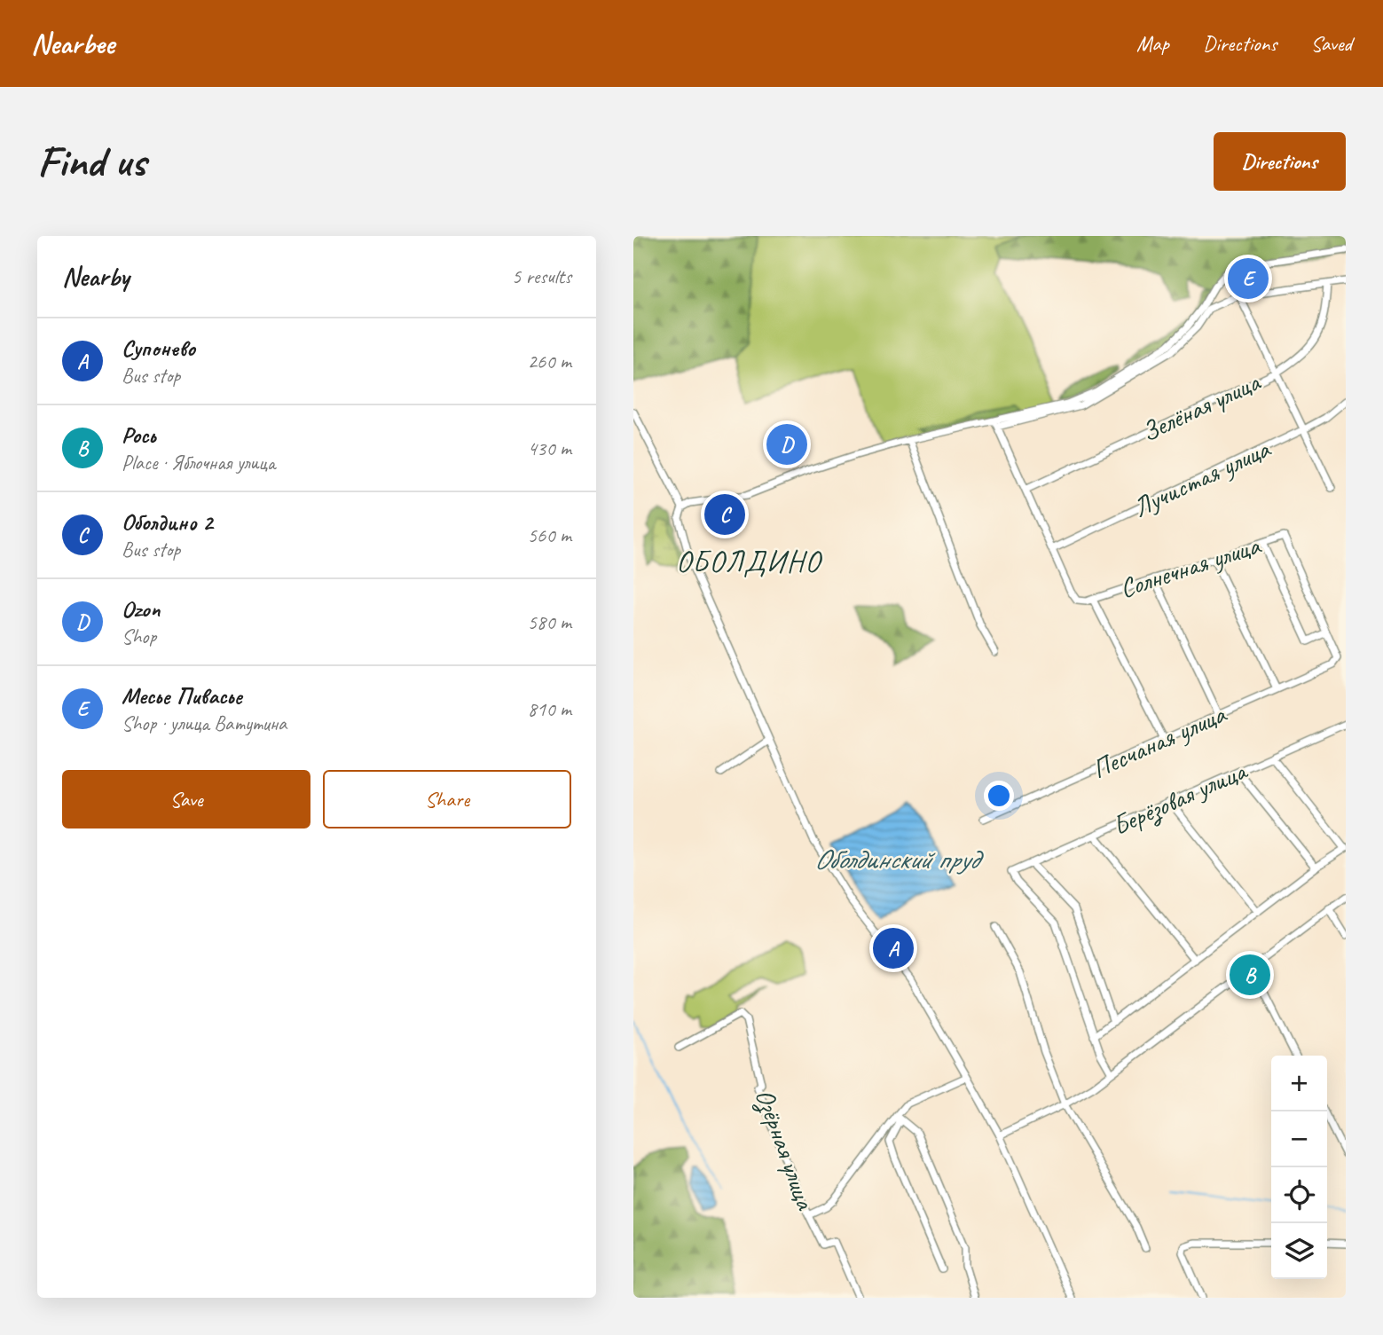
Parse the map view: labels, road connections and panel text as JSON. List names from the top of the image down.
{
  "streets": {
    "street": [
      "Зелёная улица",
      "Лучистая улица",
      "Солнечная улица",
      "Песчаная улица",
      "Берёзовая улица",
      "Озёрная улица"
    ]
  },
  "crossings": [
    ["Лучистая улица", "Солнечная улица"],
    ["Солнечная улица", "Песчаная улица"]
  ],
  "districts": ["ОБОЛДИНО"],
  "water": ["Оболдинский пруд"],
  "page": {
    "header": "Nearbee",
    "nav": ["Map", "Directions", "Saved"],
    "buttons": [
      "Directions",
      ["Save", "Share"]
    ],
    "title": "Find us",
    "heading": ["Nearby", "5 results"],
    "pins": [
      "E",
      "D",
      "C",
      "A",
      "B"
    ],
    "list": [
      {
        "mark": "A",
        "name": "Супонево",
        "note": "Bus stop",
        "value": "260 m"
      },
      {
        "mark": "B",
        "name": "Рось",
        "note": "Place · Яблочная улица",
        "value": "430 m"
      },
      {
        "mark": "C",
        "name": "Оболдино 2",
        "note": "Bus stop",
        "value": "560 m"
      },
      {
        "mark": "D",
        "name": "Ozon",
        "note": "Shop",
        "value": "580 m"
      },
      {
        "mark": "E",
        "name": "Месье Пивасье",
        "note": "Shop · улица Ватутина",
        "value": "810 m"
      }
    ],
    "map_buttons": ["+", "−"]
  }
}
